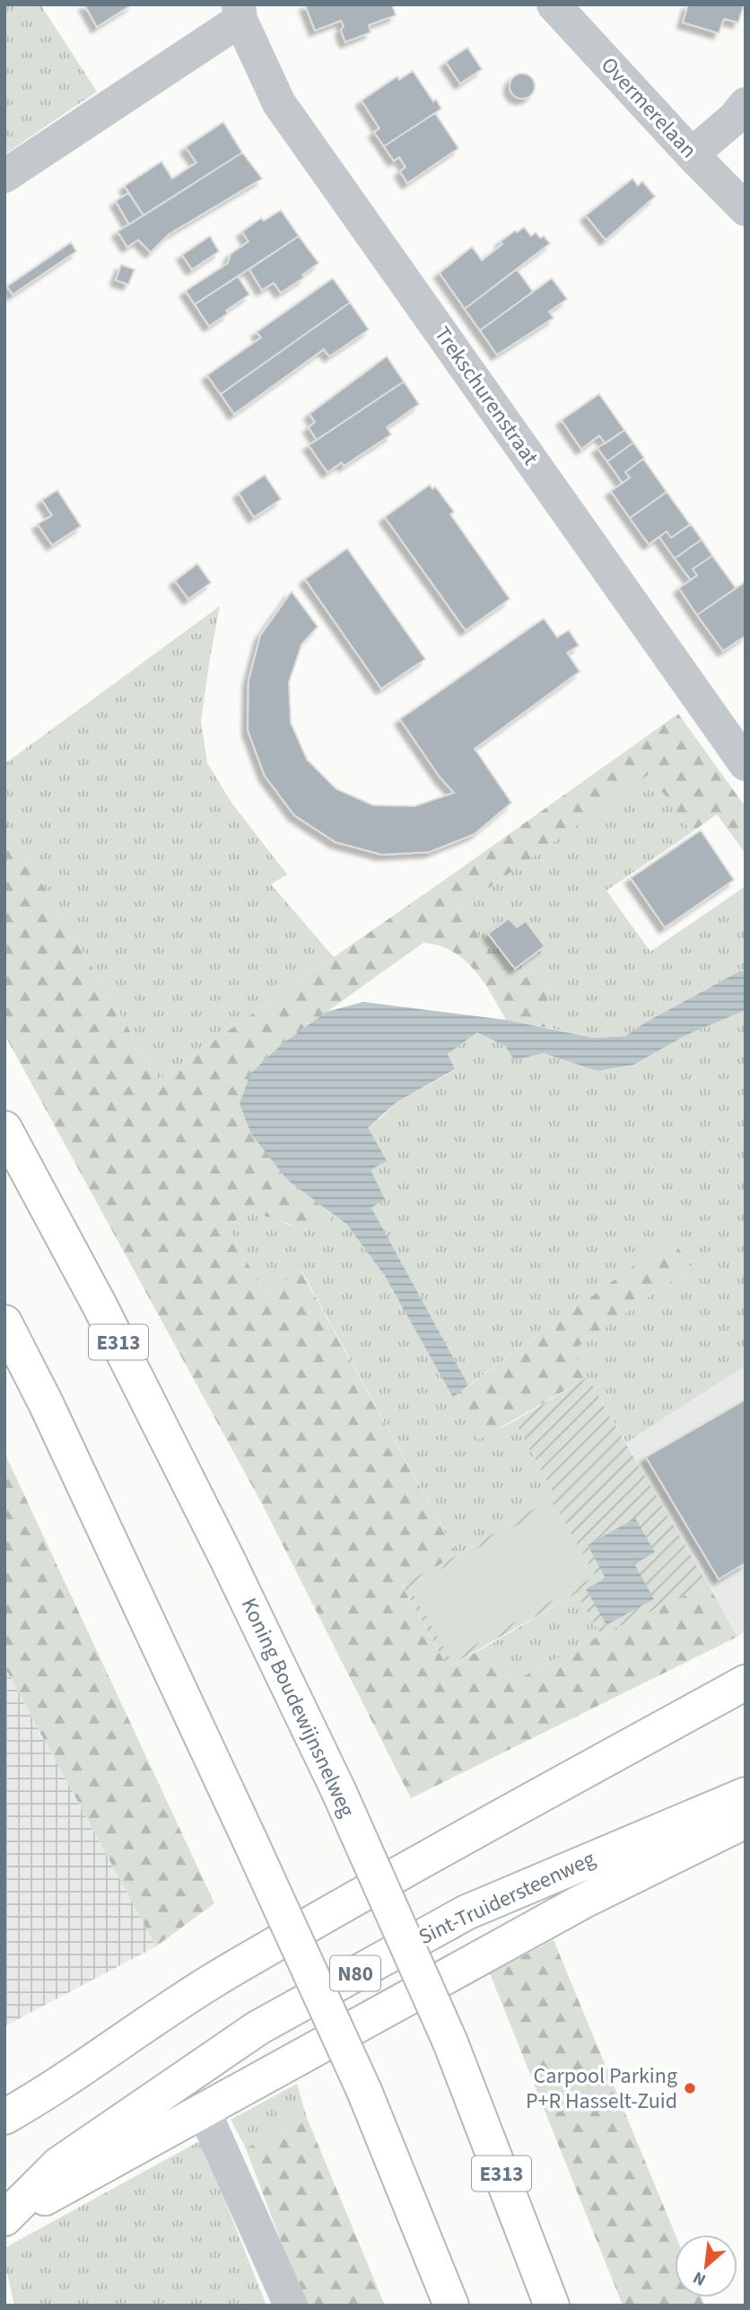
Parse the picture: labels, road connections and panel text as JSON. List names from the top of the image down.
{
  "streets": {
    "main road": [
      "E313",
      "Koning Boudewijnsnelweg",
      "Sint-Truidersteenweg",
      "N80"
    ],
    "street": ["Overmerelaan", "Trekschurenstraat"]
  },
  "places": ["Carpool Parking P+R Hasselt-Zuid"],
  "north": "bottom left"
}
